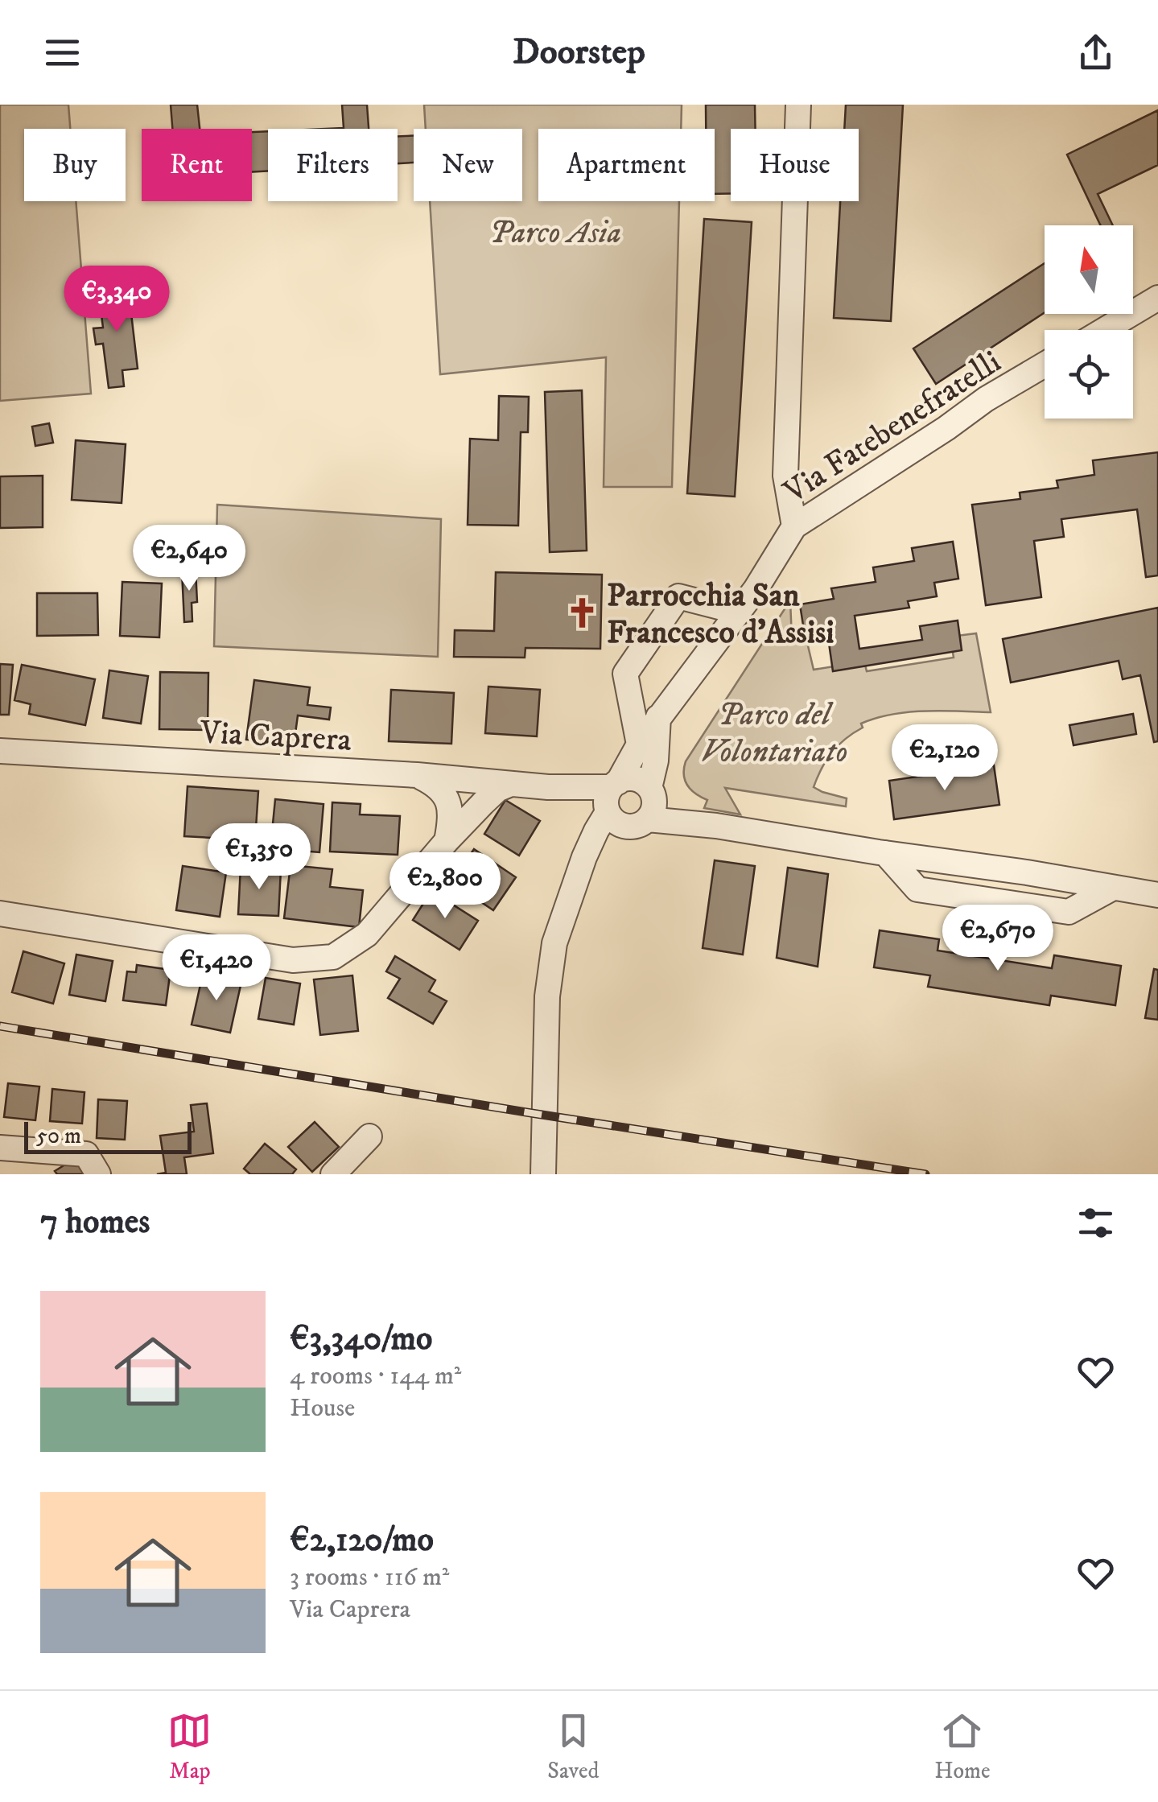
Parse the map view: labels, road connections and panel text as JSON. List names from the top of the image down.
{
  "streets": {
    "street": ["Via Fatebenefratelli", "Via Caprera"]
  },
  "crossings": [
    ["Via Fatebenefratelli", "Via Caprera"]
  ],
  "parks": ["Parco Asia", "Parco del Volontariato"],
  "places": {
    "church": ["Parrocchia San Francesco d'Assisi"]
  },
  "scale_bar": "50 m",
  "north": "top",
  "page": {
    "header": "Doorstep",
    "chip": [
      "Buy",
      "Rent",
      "Filters",
      "New",
      "Apartment",
      "House"
    ],
    "price": [
      "€3,340",
      "€2,640",
      "€2,120",
      "€1,350",
      "€2,800",
      "€2,670",
      "€1,420"
    ],
    "scale": "50 m",
    "heading": "7 homes",
    "list": [
      {
        "name": "€3,340/mo",
        "note": "4 rooms · 144 m² · House"
      },
      {
        "name": "€2,120/mo",
        "note": "3 rooms · 116 m² · Via Caprera"
      }
    ],
    "tabs": ["Map", "Saved", "Home"]
  }
}
